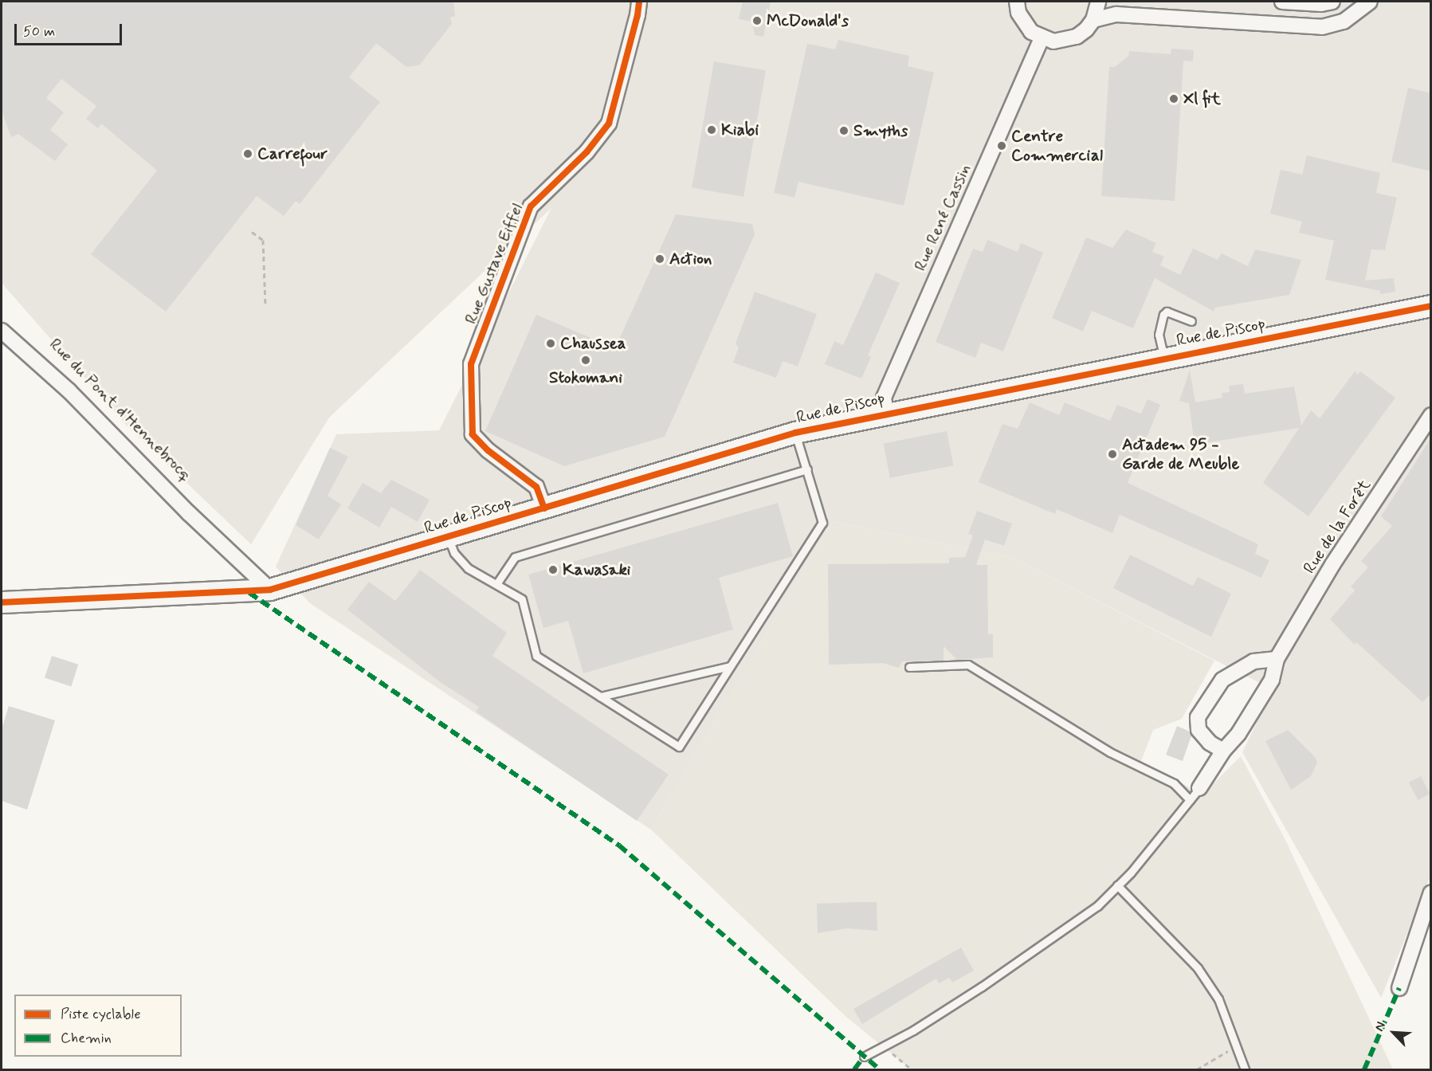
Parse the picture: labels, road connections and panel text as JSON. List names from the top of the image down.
{
  "streets": {
    "street": [
      "Rue René Cassin",
      "Rue Gustave Eiffel",
      "Rue de Piscop",
      "Rue du Pont d'Hennebrocq",
      "Rue de la Forêt"
    ]
  },
  "crossings": [
    ["Rue René Cassin", "Rue de Piscop"],
    ["Rue Gustave Eiffel", "Rue de Piscop"],
    ["Rue de Piscop", "Rue du Pont d'Hennebrocq"]
  ],
  "places": [
    "McDonald's",
    "Xl fit",
    "Kiabi",
    "Smyths",
    "Centre Commercial",
    "Carrefour",
    "Action",
    "Chaussea",
    "Stokomani",
    "Actadem 95 - Garde de Meuble",
    "Kawasaki"
  ],
  "legend": ["Piste cyclable", "Chemin"],
  "scale_bar": "50 m",
  "north": "top left"
}
